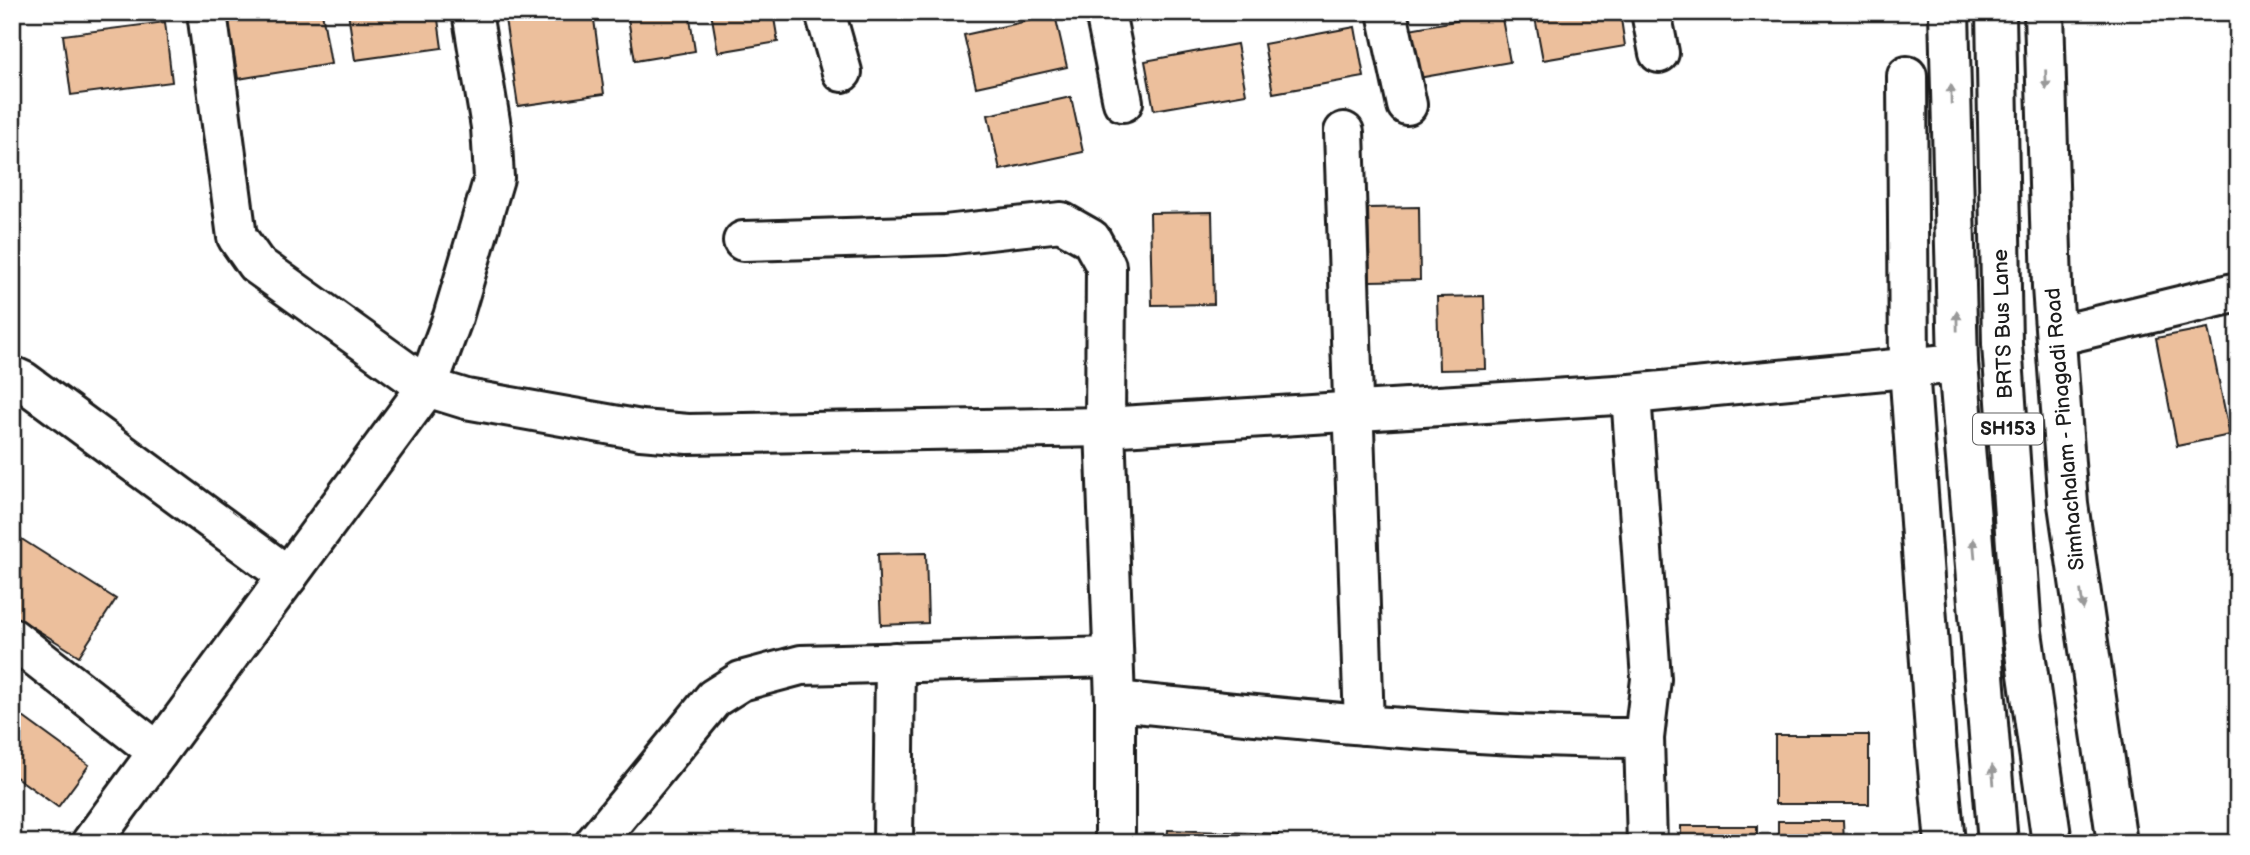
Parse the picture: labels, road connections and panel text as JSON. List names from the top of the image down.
{
  "streets": {
    "street": ["BRTS Bus Lane", "SH153", "Simhachalam - Pinagadi Road"]
  }
}
